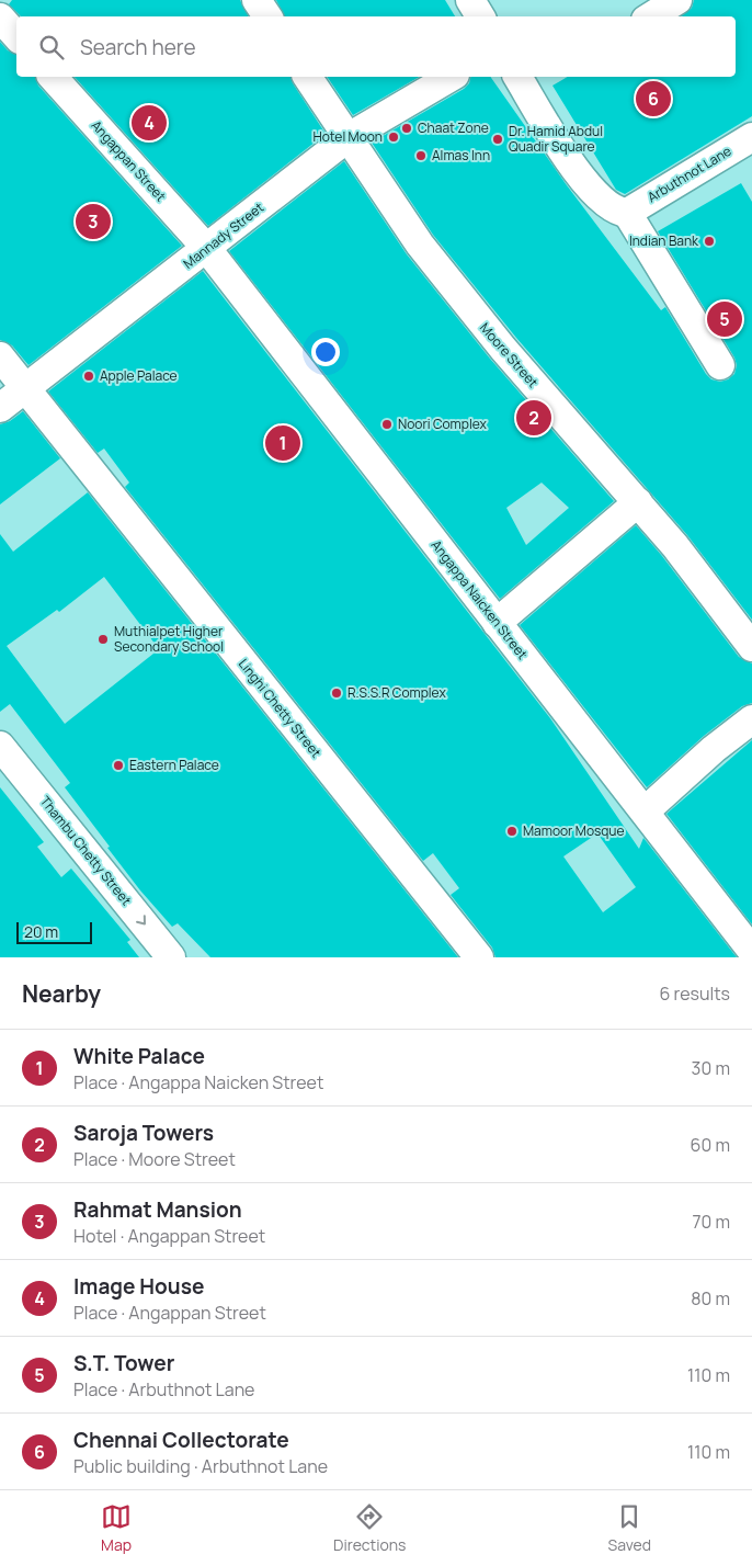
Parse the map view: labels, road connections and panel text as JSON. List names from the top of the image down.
{
  "streets": {
    "street": [
      "Angappan Street",
      "Arbuthnot Lane",
      "Mannady Street",
      "Moore Street",
      "Angappa Naicken Street",
      "Linghi Chetty Street",
      "Thambu Chetty Street"
    ]
  },
  "crossings": [
    ["Angappan Street", "Mannady Street"],
    ["Angappan Street", "Angappa Naicken Street"],
    ["Mannady Street", "Moore Street"],
    ["Mannady Street", "Angappa Naicken Street"],
    ["Mannady Street", "Linghi Chetty Street"]
  ],
  "one_way": ["Thambu Chetty Street"],
  "places": [
    "Chaat Zone",
    "Hotel Moon",
    "Dr. Hamid Abdul Quadir Square",
    "Almas Inn",
    "Indian Bank",
    "Apple Palace",
    "Noori Complex",
    "Muthialpet Higher Secondary School",
    "R.S.S.R Complex",
    "Eastern Palace",
    "Mamoor Mosque"
  ],
  "scale_bar": "20 m",
  "page": {
    "search": "Search here",
    "pins": [
      "6",
      "4",
      "3",
      "5",
      "2",
      "1"
    ],
    "scale": "20 m",
    "heading": ["Nearby", "6 results"],
    "list": [
      {
        "mark": "1",
        "name": "White Palace",
        "note": "Place · Angappa Naicken Street",
        "value": "30 m"
      },
      {
        "mark": "2",
        "name": "Saroja Towers",
        "note": "Place · Moore Street",
        "value": "60 m"
      },
      {
        "mark": "3",
        "name": "Rahmat Mansion",
        "note": "Hotel · Angappan Street",
        "value": "70 m"
      },
      {
        "mark": "4",
        "name": "Image House",
        "note": "Place · Angappan Street",
        "value": "80 m"
      },
      {
        "mark": "5",
        "name": "S.T. Tower",
        "note": "Place · Arbuthnot Lane",
        "value": "110 m"
      },
      {
        "mark": "6",
        "name": "Chennai Collectorate",
        "note": "Public building · Arbuthnot Lane",
        "value": "110 m"
      }
    ],
    "nav": ["Map", "Directions", "Saved"]
  }
}
